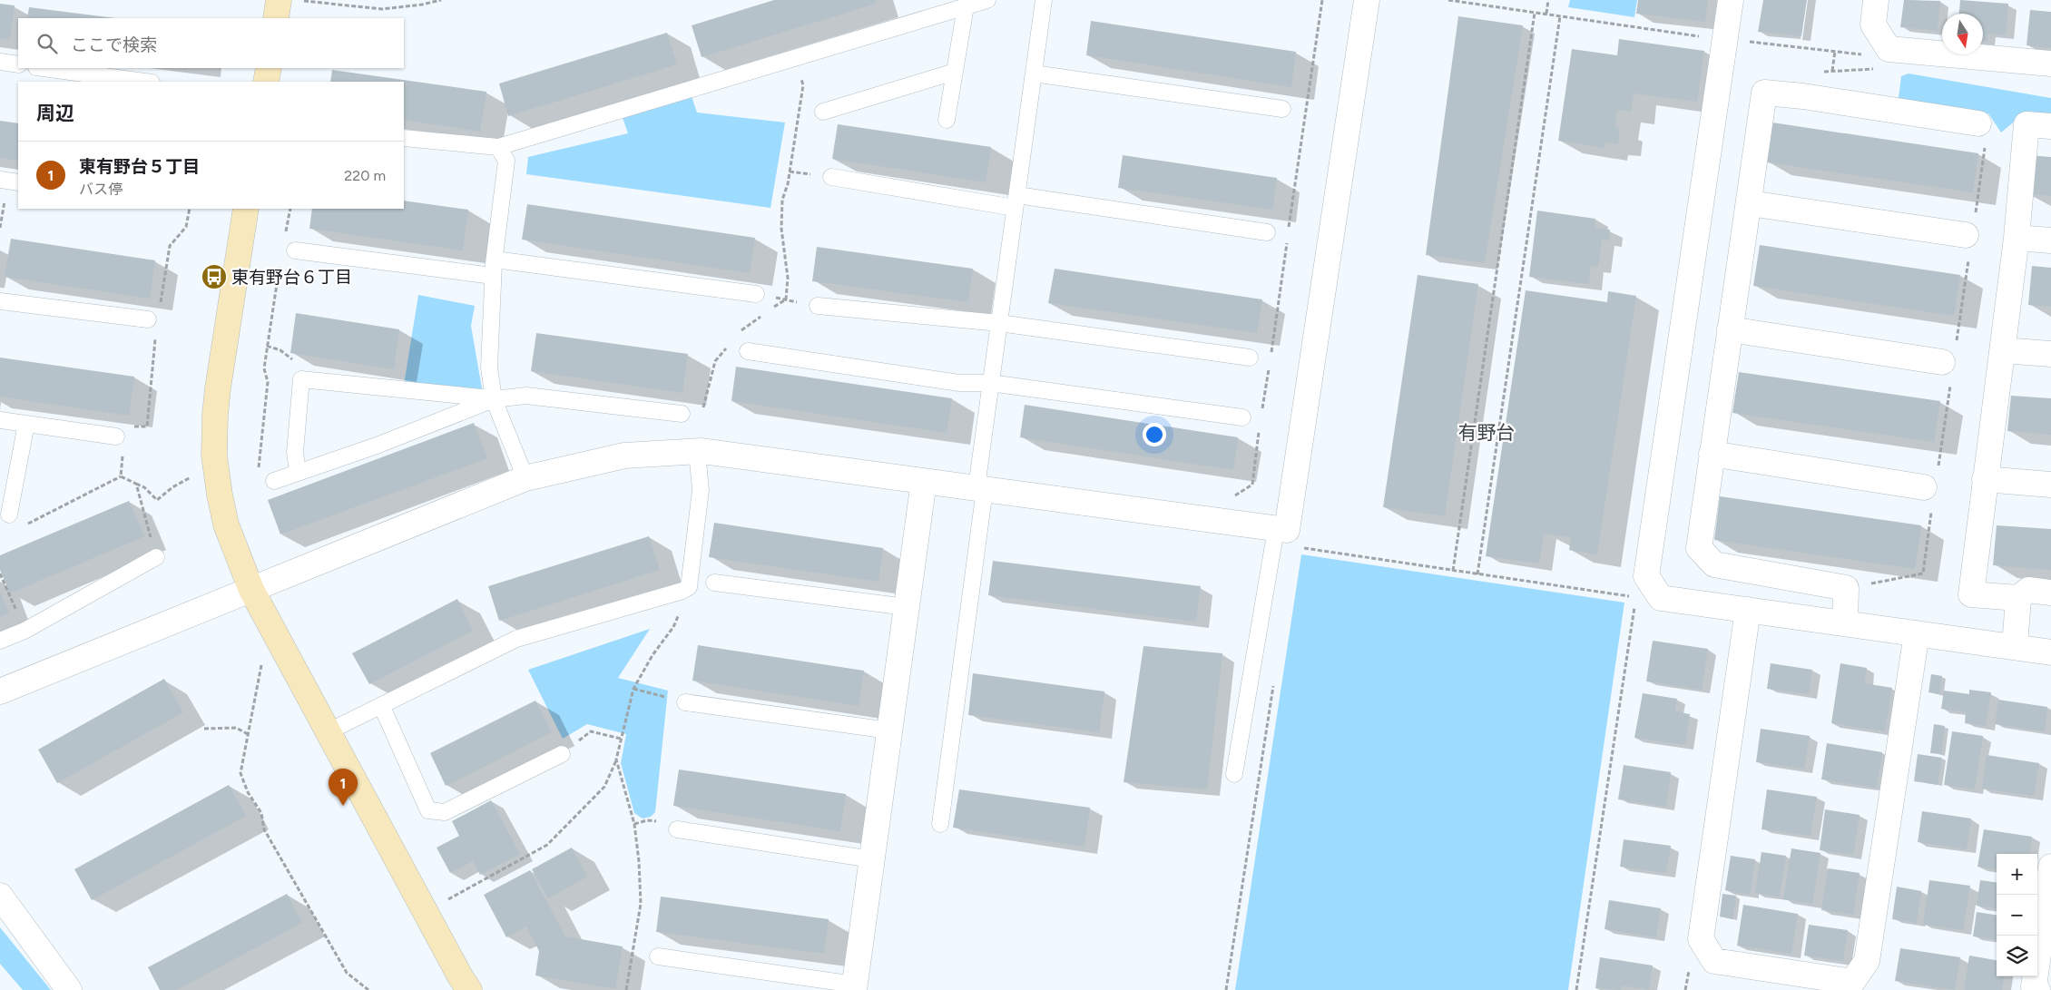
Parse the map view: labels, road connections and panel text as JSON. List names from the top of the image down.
{
  "districts": ["有野台"],
  "places": {
    "bus stop": ["東有野台６丁目"]
  },
  "north": "bottom",
  "page": {
    "search": "ここで検索",
    "heading": "周辺",
    "list": [
      {
        "mark": "1",
        "name": "東有野台５丁目",
        "note": "バス停",
        "value": "220 m"
      }
    ],
    "pins": "1",
    "map_buttons": ["+", "−"]
  }
}
